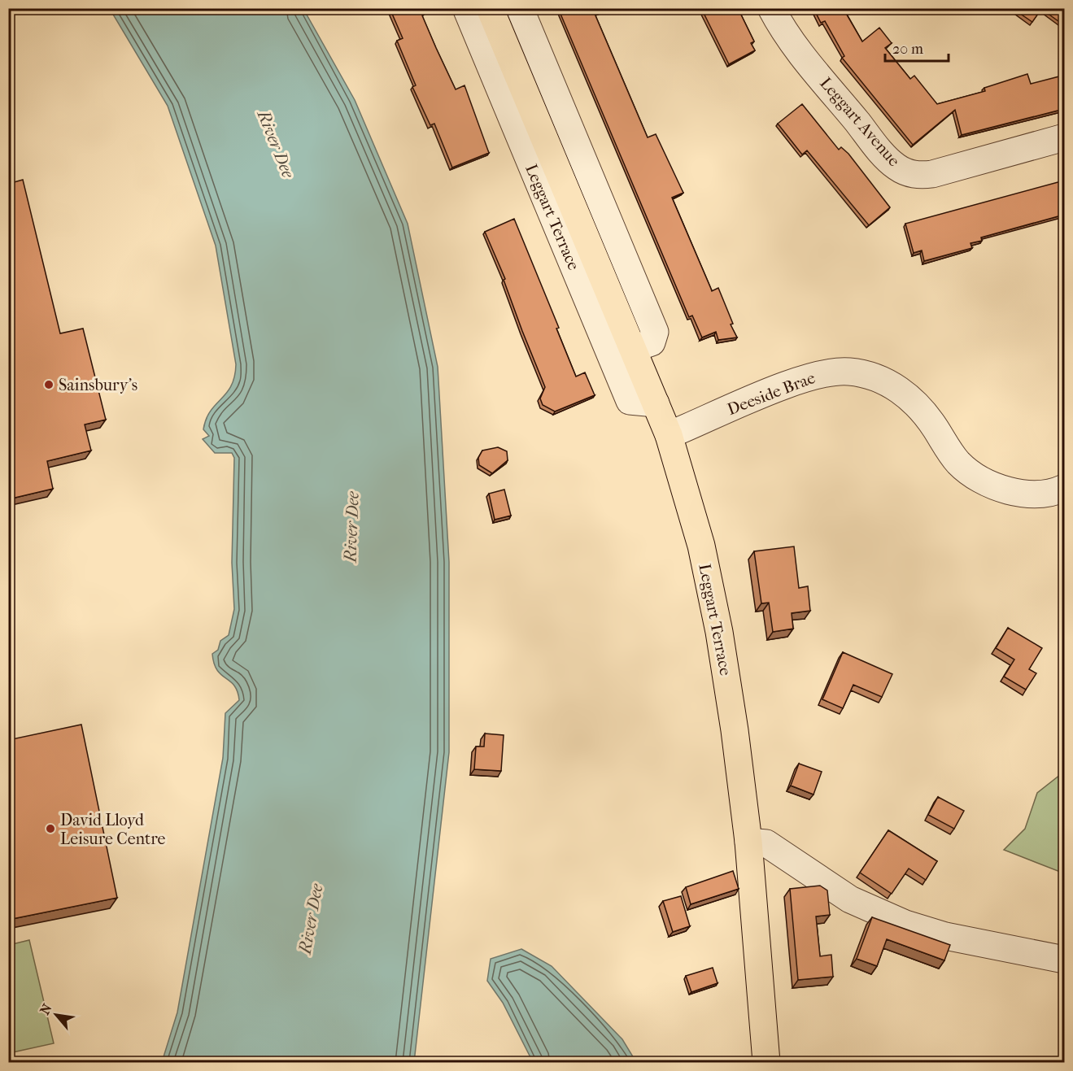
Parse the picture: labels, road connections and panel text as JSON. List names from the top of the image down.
{
  "streets": {
    "main road": ["Leggart Terrace"],
    "street": ["Leggart Avenue", "Deeside Brae"]
  },
  "crossings": [
    ["Leggart Terrace", "Deeside Brae"]
  ],
  "water": ["River Dee"],
  "places": ["Sainsbury's", "David Lloyd Leisure Centre"],
  "scale_bar": "20 m",
  "north": "top left"
}
